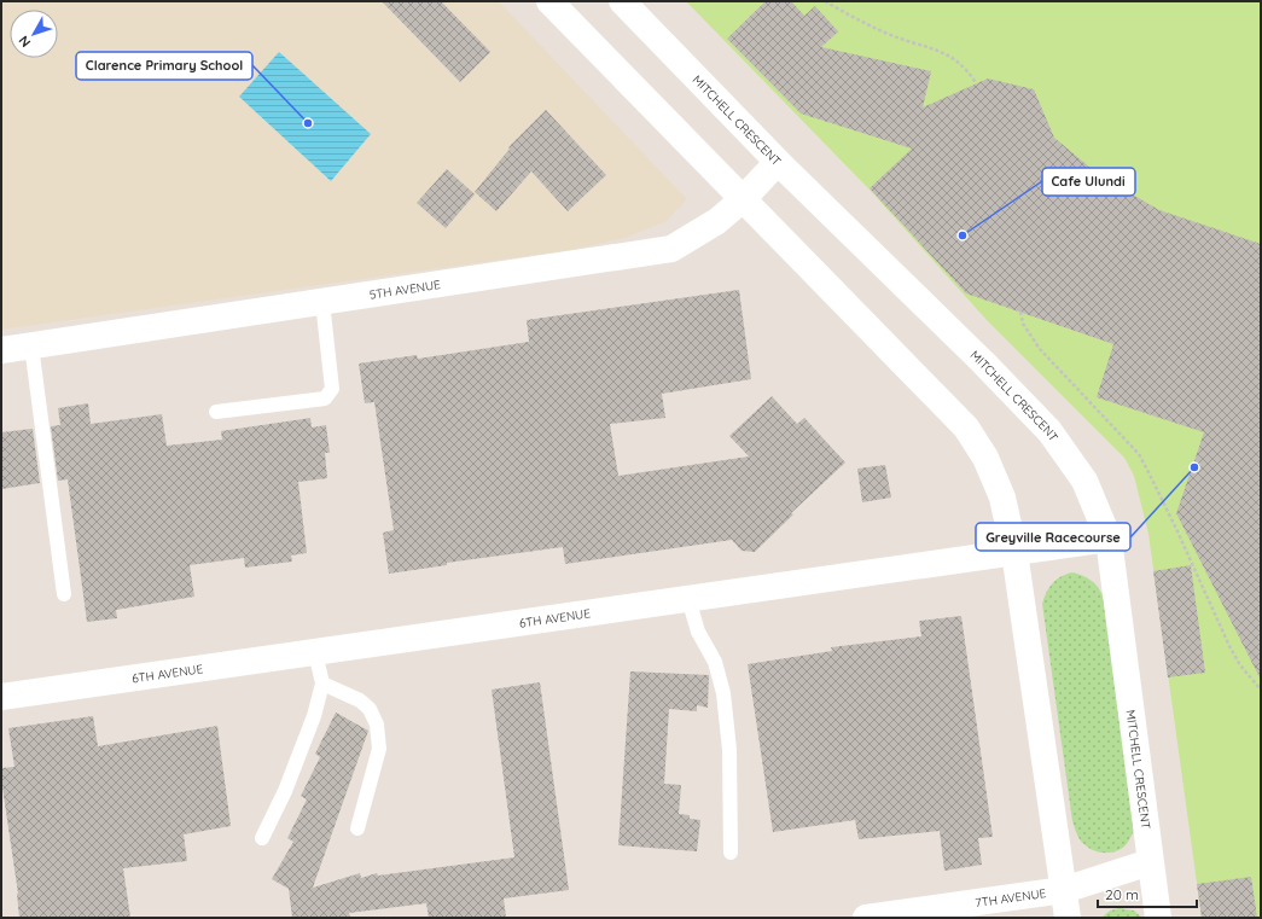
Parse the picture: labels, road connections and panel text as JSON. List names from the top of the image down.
{
  "streets": {
    "street": [
      "MITCHELL CRESCENT",
      "5TH AVENUE",
      "6TH AVENUE",
      "7TH AVENUE"
    ]
  },
  "crossings": [
    ["MITCHELL CRESCENT", "5TH AVENUE"],
    ["MITCHELL CRESCENT", "6TH AVENUE"],
    ["MITCHELL CRESCENT", "7TH AVENUE"]
  ],
  "places": ["Clarence Primary School", "Cafe Ulundi", "Greyville Racecourse"],
  "scale_bar": "20 m",
  "north": "bottom left"
}
